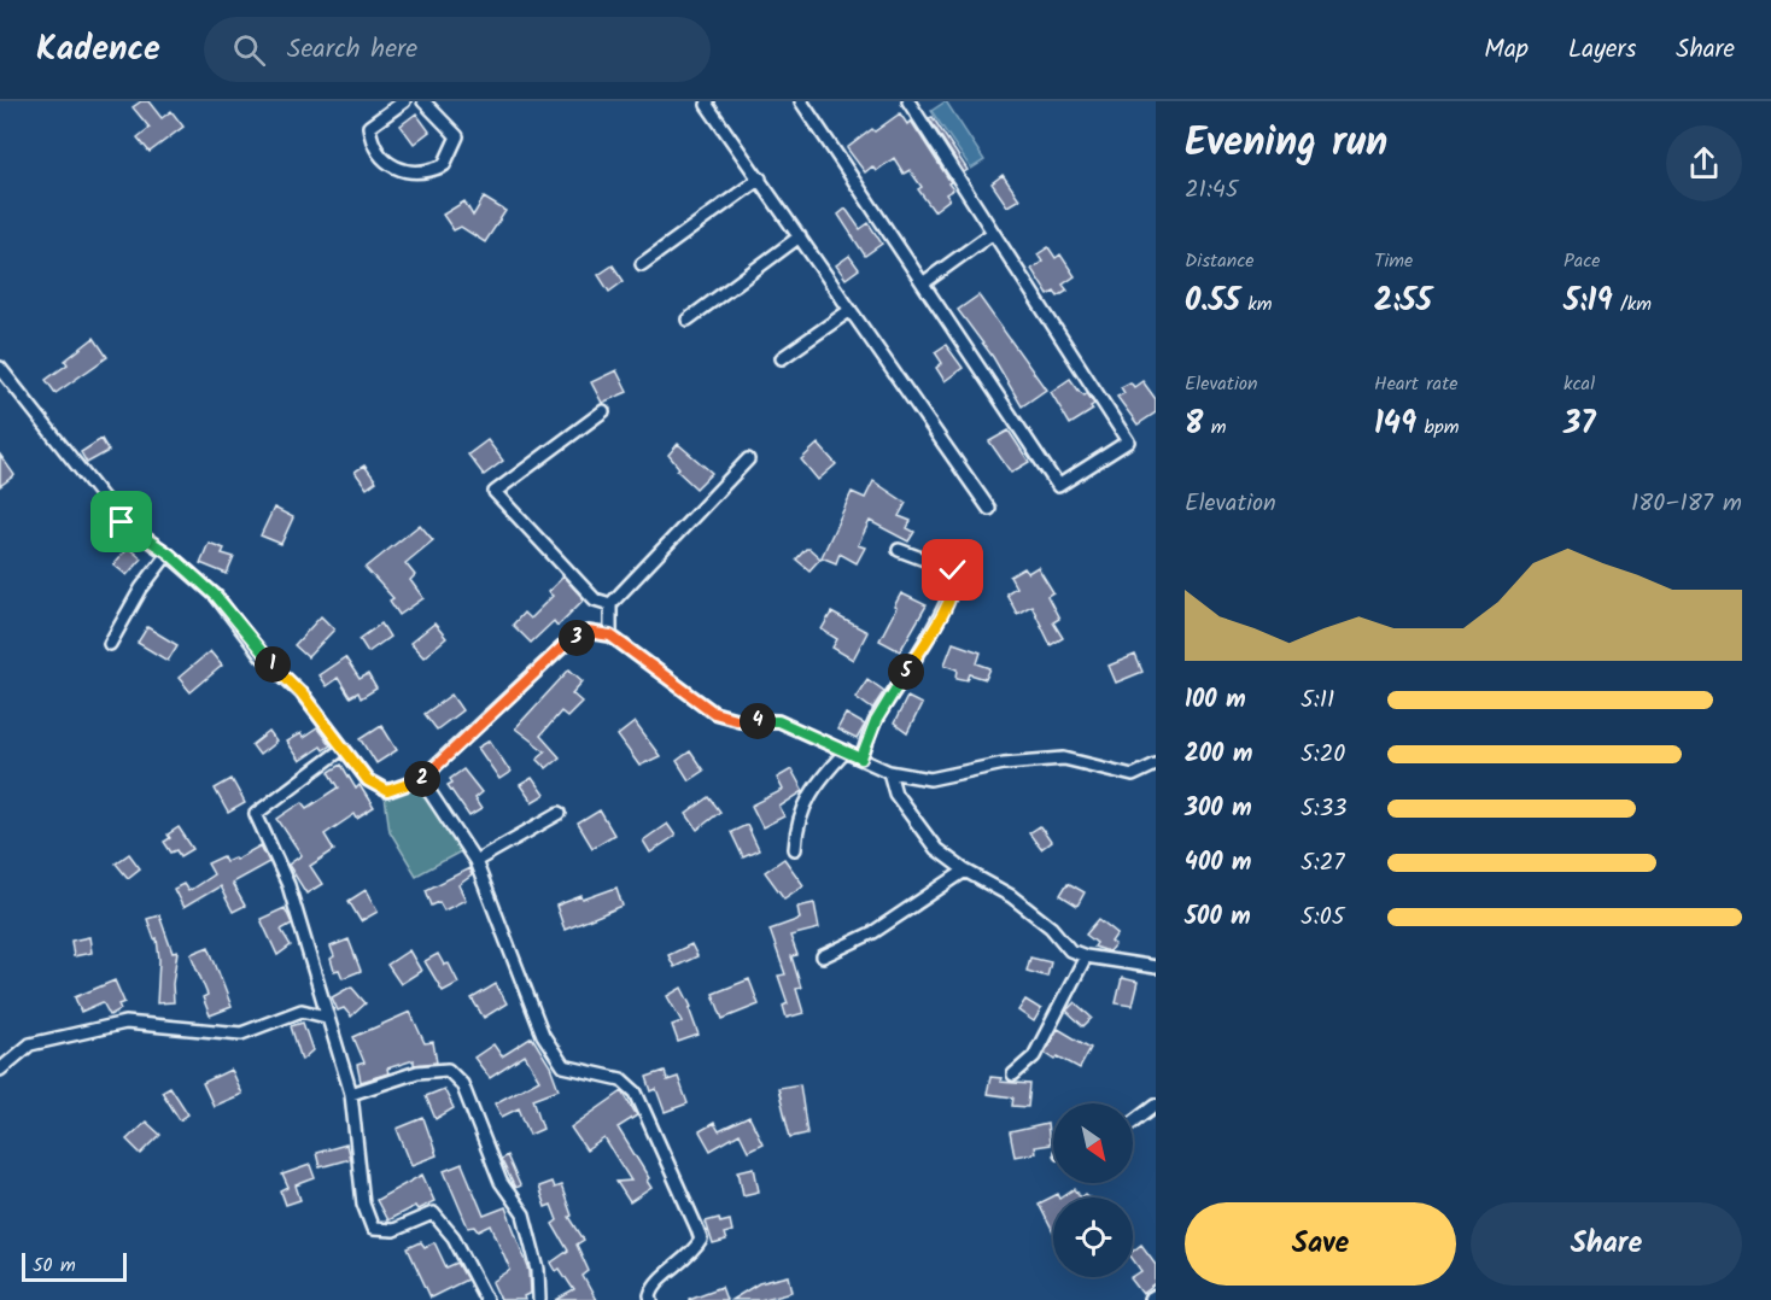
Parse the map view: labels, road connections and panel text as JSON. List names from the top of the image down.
{
  "scale_bar": "50 m",
  "north": "bottom right",
  "page": {
    "header": "Kadence",
    "search": "Search here",
    "nav": ["Map", "Layers", "Share"],
    "heading": ["Evening run", "21:45"],
    "stats": [
      ["Distance", "0.55 km"],
      ["Time", "2:55"],
      ["Pace", "5:19 /km"],
      ["Elevation", "8 m"],
      ["Heart rate", "149 bpm"],
      ["kcal", "37"]
    ],
    "chart": ["Elevation", "180–187 m"],
    "pins": [
      "3",
      "1",
      "5",
      "4",
      "2"
    ],
    "list": [
      {
        "name": "100 m",
        "note": "5:11"
      },
      {
        "name": "200 m",
        "note": "5:20"
      },
      {
        "name": "300 m",
        "note": "5:33"
      },
      {
        "name": "400 m",
        "note": "5:27"
      },
      {
        "name": "500 m",
        "note": "5:05"
      }
    ],
    "buttons": ["Save", "Share"],
    "scale": "50 m"
  }
}
